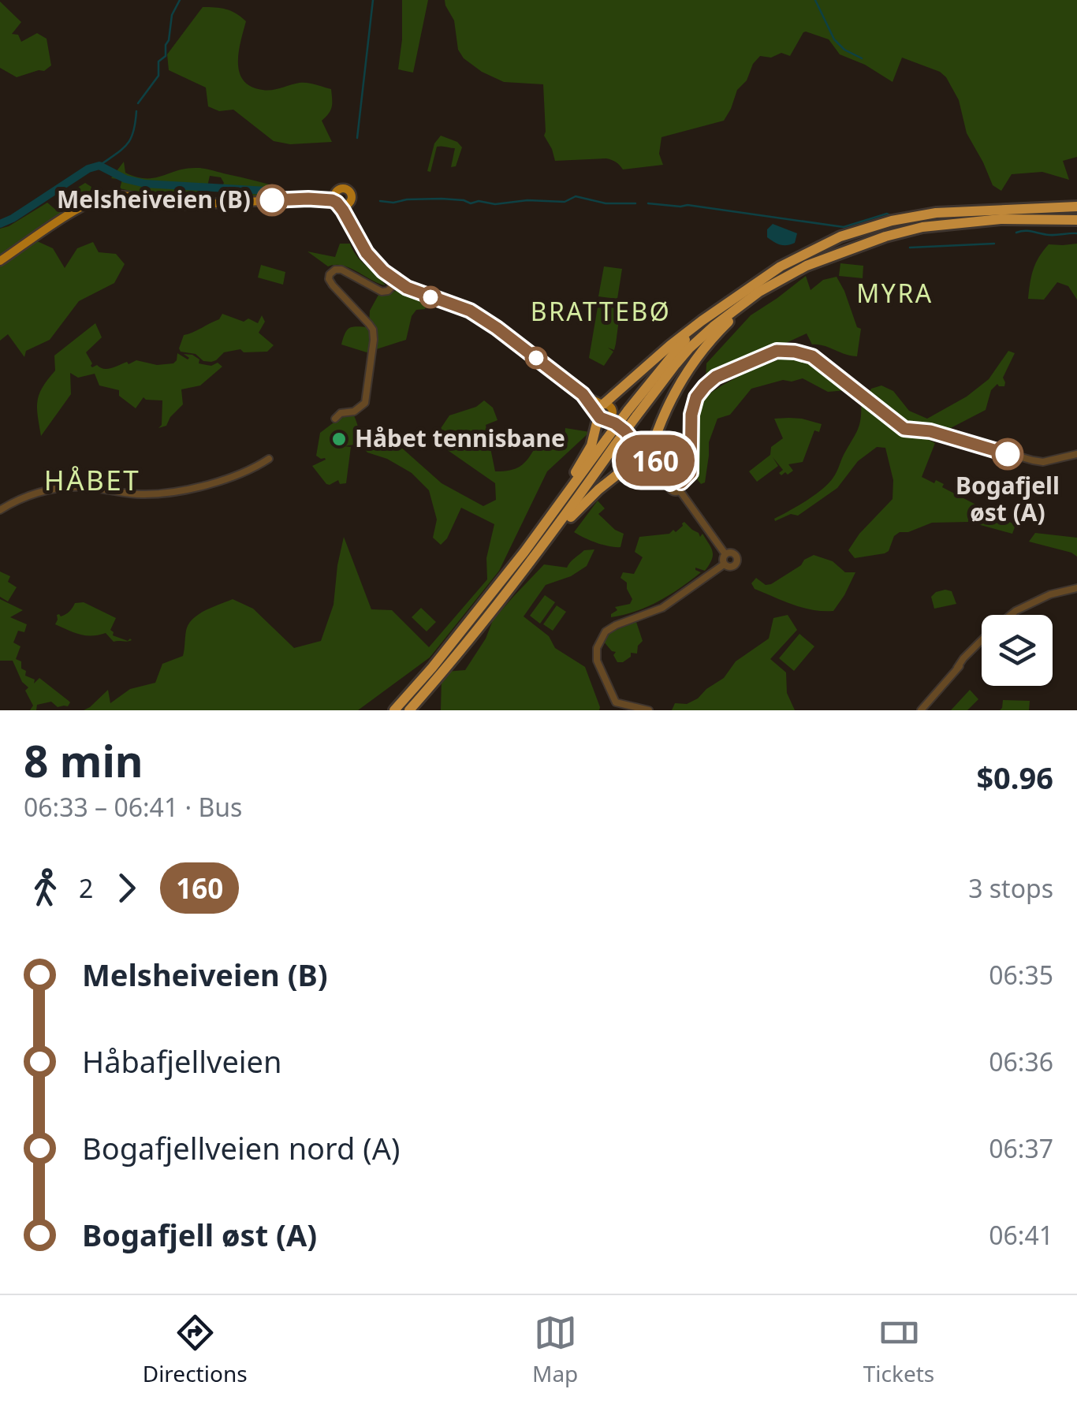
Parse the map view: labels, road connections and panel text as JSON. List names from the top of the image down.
{
  "districts": ["MYRA", "BRATTEBØ", "HÅBET"],
  "places": ["Melsheiveien (B)", "Håbet tennisbane", "Bogafjell øst (A)"],
  "lines": ["bus line 160"],
  "page": {
    "on_map": "160",
    "heading": ["8 min", "06:33 – 06:41 · Bus", "$0.96"],
    "legs": ["2", "160", "3 stops"],
    "list": [
      {
        "name": "Melsheiveien (B)",
        "value": "06:35"
      },
      {
        "name": "Håbafjellveien",
        "value": "06:36"
      },
      {
        "name": "Bogafjellveien nord (A)",
        "value": "06:37"
      },
      {
        "name": "Bogafjell øst (A)",
        "value": "06:41"
      }
    ],
    "tabs": ["Directions", "Map", "Tickets"]
  }
}
